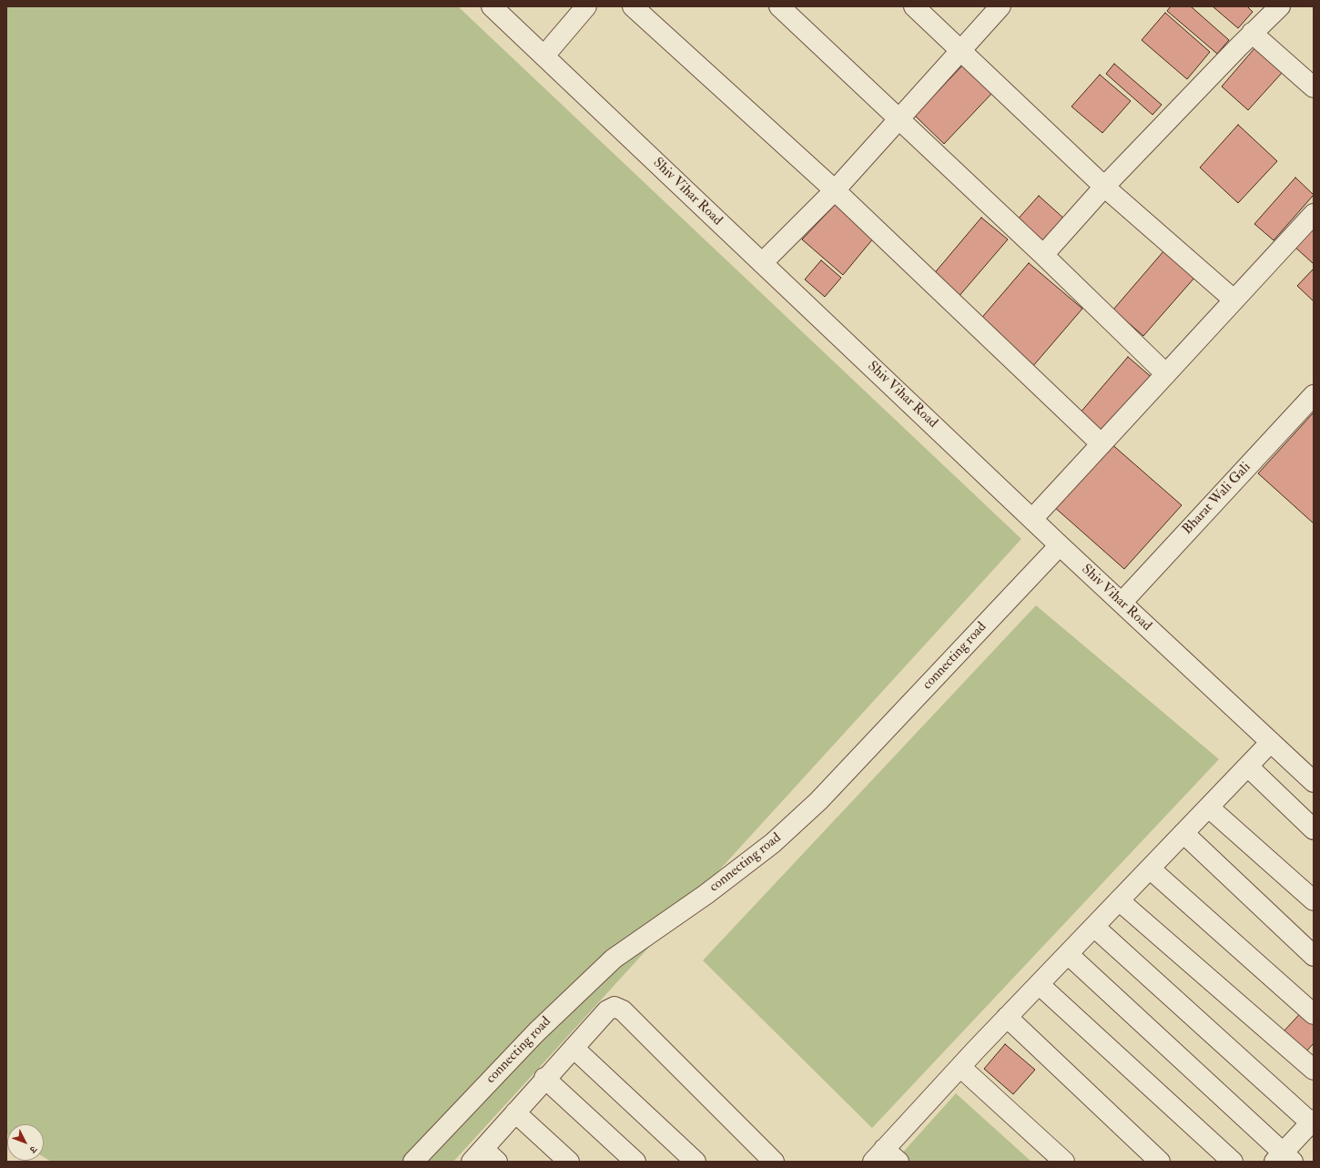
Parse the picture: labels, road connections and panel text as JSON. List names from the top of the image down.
{
  "streets": {
    "street": ["Shiv Vihar Road", "Bharat Wali Gali", "connecting road"]
  },
  "crossings": [
    ["Shiv Vihar Road", "Bharat Wali Gali"],
    ["Shiv Vihar Road", "connecting road"]
  ],
  "north": "bottom right"
}
